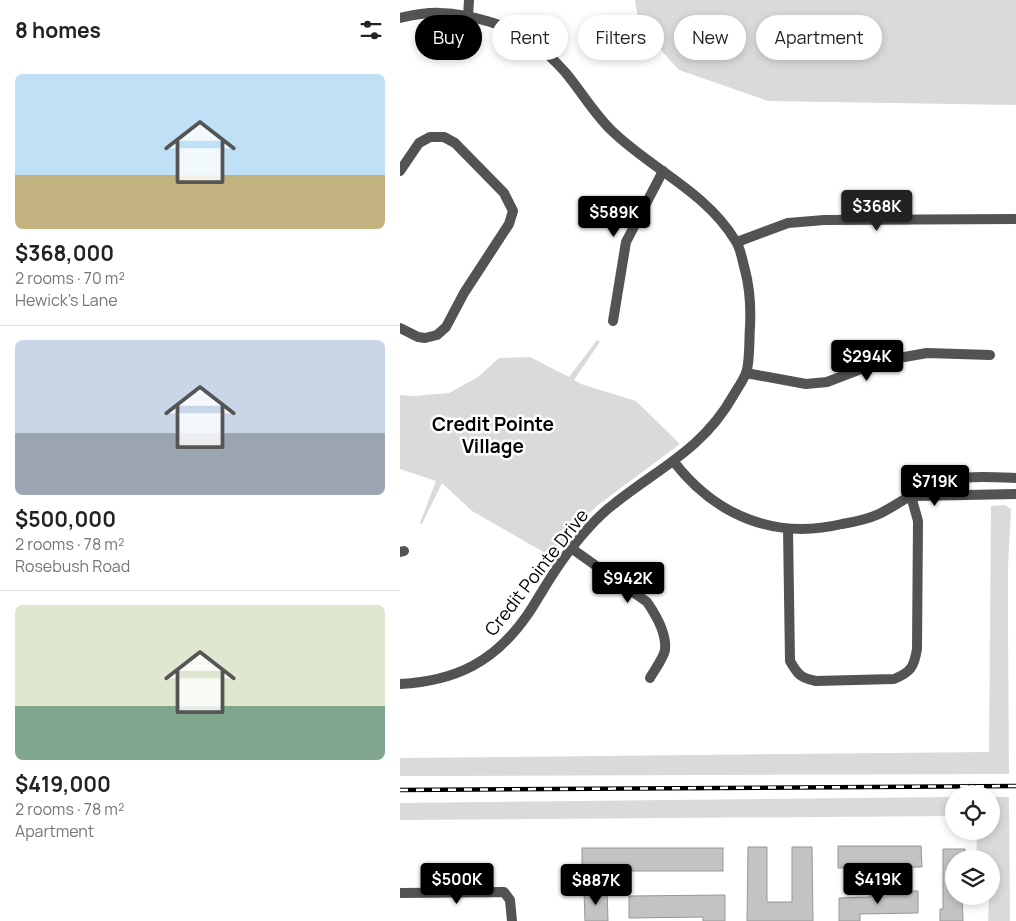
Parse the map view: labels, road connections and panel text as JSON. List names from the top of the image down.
{
  "streets": {
    "street": ["Credit Pointe Drive"]
  },
  "districts": ["Credit Pointe Village"],
  "page": {
    "heading": "8 homes",
    "chip": [
      "Buy",
      "Rent",
      "Filters",
      "New",
      "Apartment"
    ],
    "list": [
      {
        "name": "$368,000",
        "note": "2 rooms · 70 m² · Hewick's Lane"
      },
      {
        "name": "$500,000",
        "note": "2 rooms · 78 m² · Rosebush Road"
      },
      {
        "name": "$419,000",
        "note": "2 rooms · 78 m² · Apartment"
      }
    ],
    "price": [
      "$368K",
      "$589K",
      "$294K",
      "$719K",
      "$942K",
      "$500K",
      "$419K",
      "$887K"
    ]
  }
}
